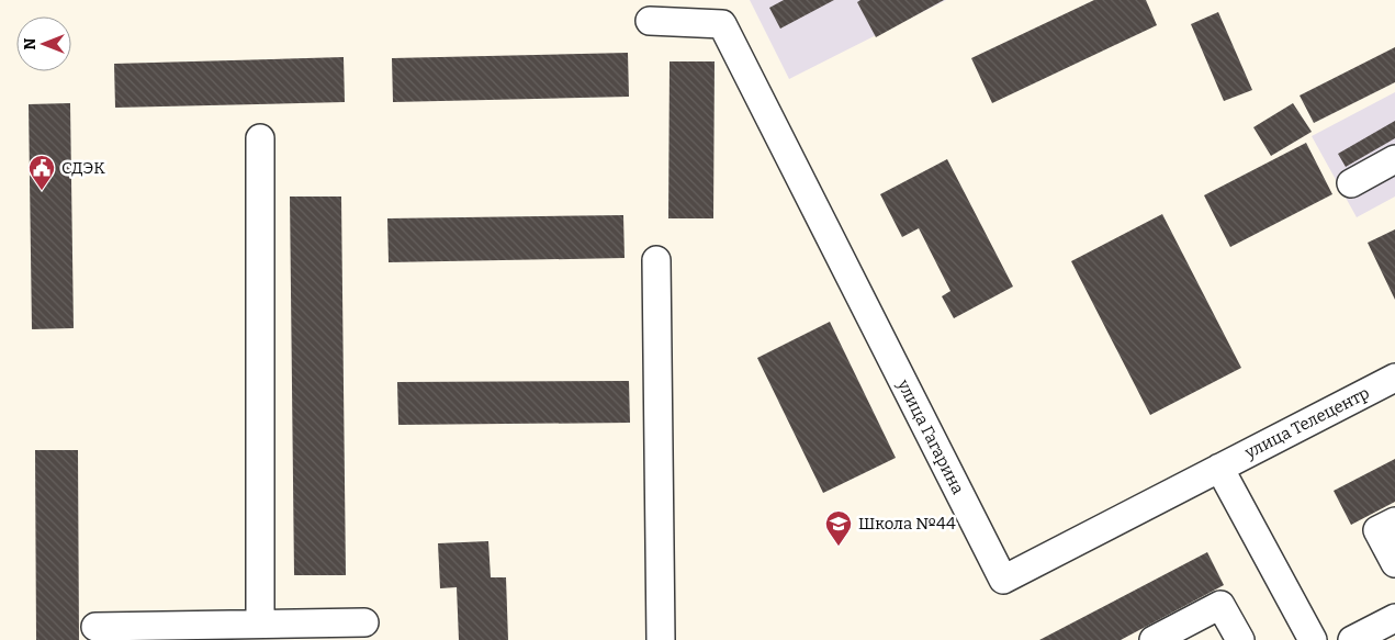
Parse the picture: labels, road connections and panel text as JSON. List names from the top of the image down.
{
  "streets": {
    "street": ["улица Телецентр", "улица Гагарина"]
  },
  "crossings": [
    ["улица Телецентр", "улица Гагарина"]
  ],
  "places": {
    "public building": ["СДЭК"],
    "school or university": ["Школа №44"]
  },
  "north": "left"
}
